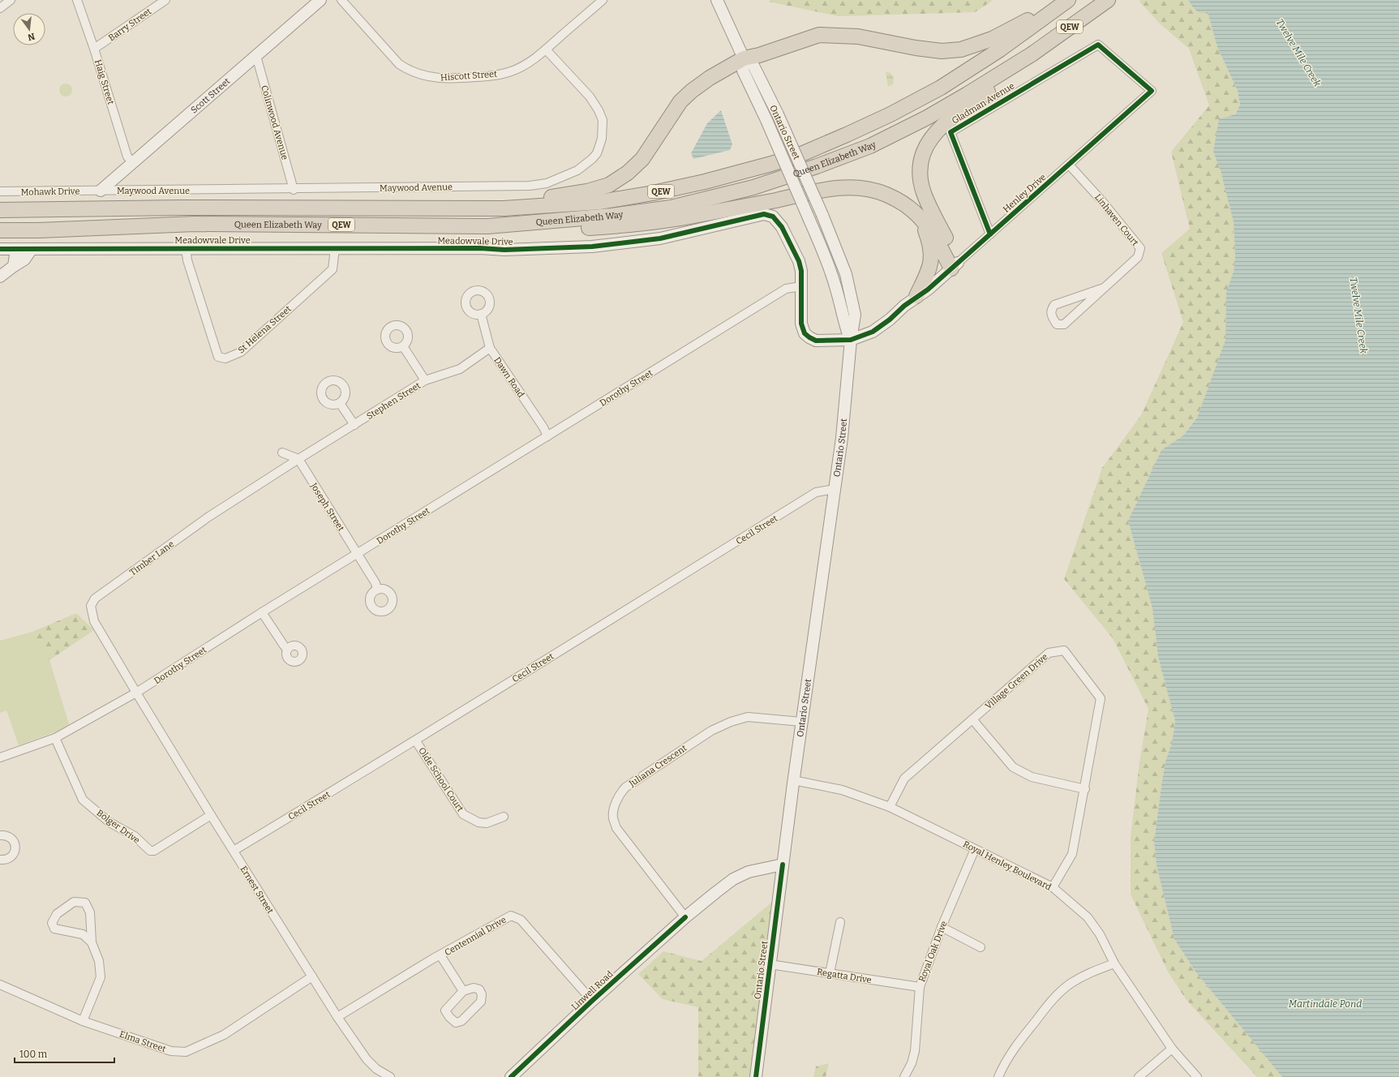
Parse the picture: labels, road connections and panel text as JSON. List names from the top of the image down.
{
  "streets": {
    "highway": ["QEW", "Queen Elizabeth Way"],
    "main road": [
      "Scott Street",
      "Ontario Street",
      "Henley Drive",
      "Meadowvale Drive",
      "Linwell Road"
    ],
    "street": [
      "Barry Street",
      "Hiscott Street",
      "Haig Street",
      "Gladman Avenue",
      "Colinwood Avenue",
      "Maywood Avenue",
      "Mohawk Drive",
      "Linhaven Court",
      "St Helena Street",
      "Dawn Road",
      "Dorothy Street",
      "Stephen Street",
      "Joseph Street",
      "Cecil Street",
      "Timber Lane",
      "Village Green Drive",
      "Juliana Crescent",
      "Olde School Court",
      "Bolger Drive",
      "Royal Henley Boulevard",
      "Ernest Street",
      "Centennial Drive",
      "Royal Oak Drive",
      "Regatta Drive",
      "Elma Street"
    ]
  },
  "crossings": [
    ["Barry Street", "Haig Street"],
    ["Hiscott Street", "Maywood Avenue"],
    ["Haig Street", "Scott Street"],
    ["Scott Street", "Colinwood Avenue"],
    ["Scott Street", "Maywood Avenue"],
    ["Scott Street", "Mohawk Drive"],
    ["Gladman Avenue", "Henley Drive"],
    ["Colinwood Avenue", "Maywood Avenue"],
    ["Ontario Street", "Henley Drive"],
    ["Ontario Street", "Meadowvale Drive"],
    ["Ontario Street", "Cecil Street"],
    ["Ontario Street", "Juliana Crescent"],
    ["Ontario Street", "Royal Henley Boulevard"],
    ["Ontario Street", "Regatta Drive"],
    ["Ontario Street", "Linwell Road"],
    ["Maywood Avenue", "Mohawk Drive"],
    ["Henley Drive", "Linhaven Court"],
    ["Henley Drive", "Meadowvale Drive"],
    ["Meadowvale Drive", "St Helena Street"],
    ["Meadowvale Drive", "Dorothy Street"],
    ["Dawn Road", "Dorothy Street"],
    ["Dawn Road", "Stephen Street"],
    ["Dorothy Street", "Joseph Street"],
    ["Dorothy Street", "Timber Lane"],
    ["Dorothy Street", "Bolger Drive"],
    ["Dorothy Street", "Ernest Street"],
    ["Stephen Street", "Joseph Street"],
    ["Stephen Street", "Timber Lane"],
    ["Joseph Street", "Timber Lane"],
    ["Cecil Street", "Olde School Court"],
    ["Cecil Street", "Ernest Street"],
    ["Timber Lane", "Ernest Street"],
    ["Village Green Drive", "Royal Henley Boulevard"],
    ["Juliana Crescent", "Linwell Road"],
    ["Bolger Drive", "Ernest Street"],
    ["Royal Henley Boulevard", "Royal Oak Drive"],
    ["Ernest Street", "Centennial Drive"],
    ["Ernest Street", "Elma Street"],
    ["Centennial Drive", "Linwell Road"],
    ["Royal Oak Drive", "Regatta Drive"]
  ],
  "water": ["Twelve Mile Creek", "Martindale Pond"],
  "scale_bar": "100 m",
  "north": "bottom"
}
